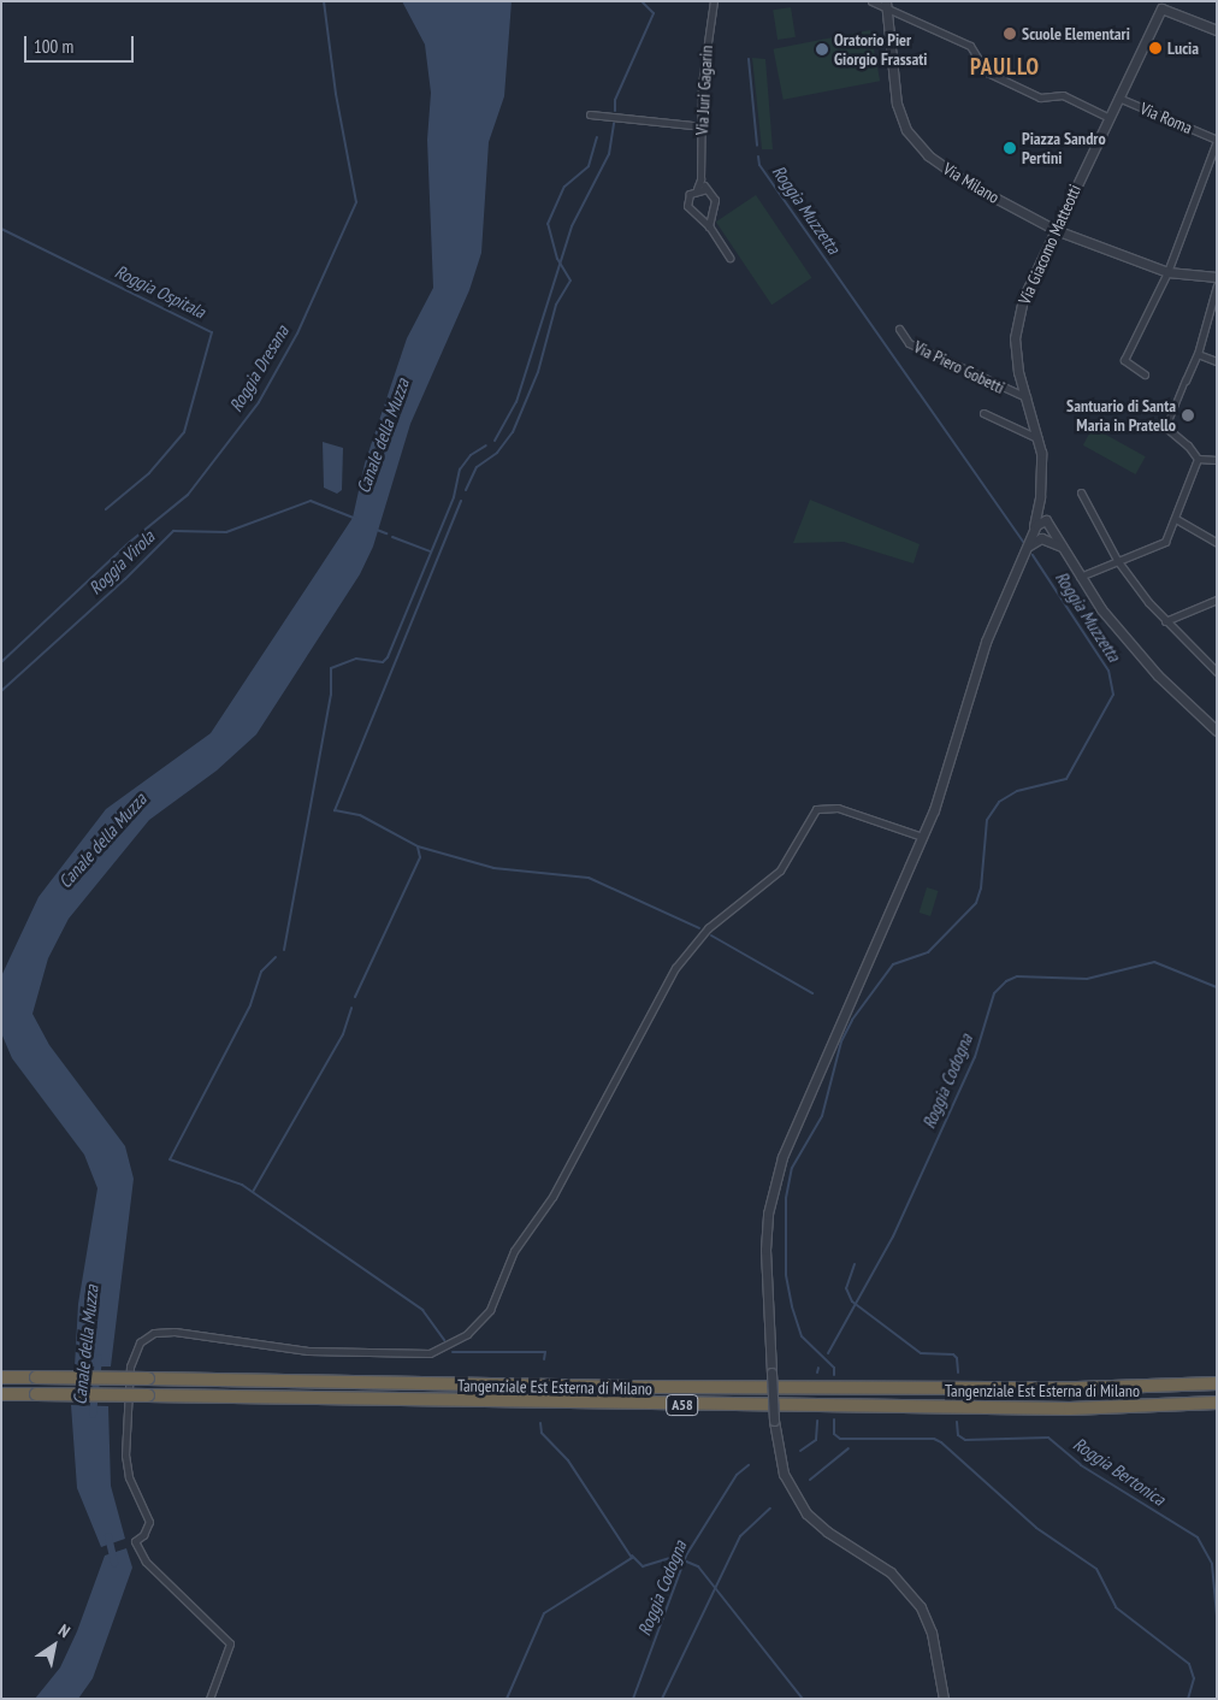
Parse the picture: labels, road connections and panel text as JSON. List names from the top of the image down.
{
  "streets": {
    "highway": ["Tangenziale Est Esterna di Milano", "A58"],
    "street": [
      "Via Juri Gagarin",
      "Via Roma",
      "Via Milano",
      "Via Giacomo Matteotti",
      "Via Piero Gobetti"
    ]
  },
  "crossings": [
    ["Via Roma", "Via Giacomo Matteotti"],
    ["Via Milano", "Via Giacomo Matteotti"],
    ["Via Giacomo Matteotti", "Via Piero Gobetti"]
  ],
  "districts": ["PAULLO"],
  "water": [
    "Roggia Muzzetta",
    "Roggia Ospitala",
    "Roggia Dresana",
    "Canale della Muzza",
    "Roggia Virola",
    "Roggia Codogna",
    "Roggia Bertonica"
  ],
  "places": [
    "Scuole Elementari",
    "Lucia",
    "Oratorio Pier Giorgio Frassati",
    "Piazza Sandro Pertini",
    "Santuario di Santa Maria in Pratello"
  ],
  "scale_bar": "100 m",
  "north": "top right"
}
